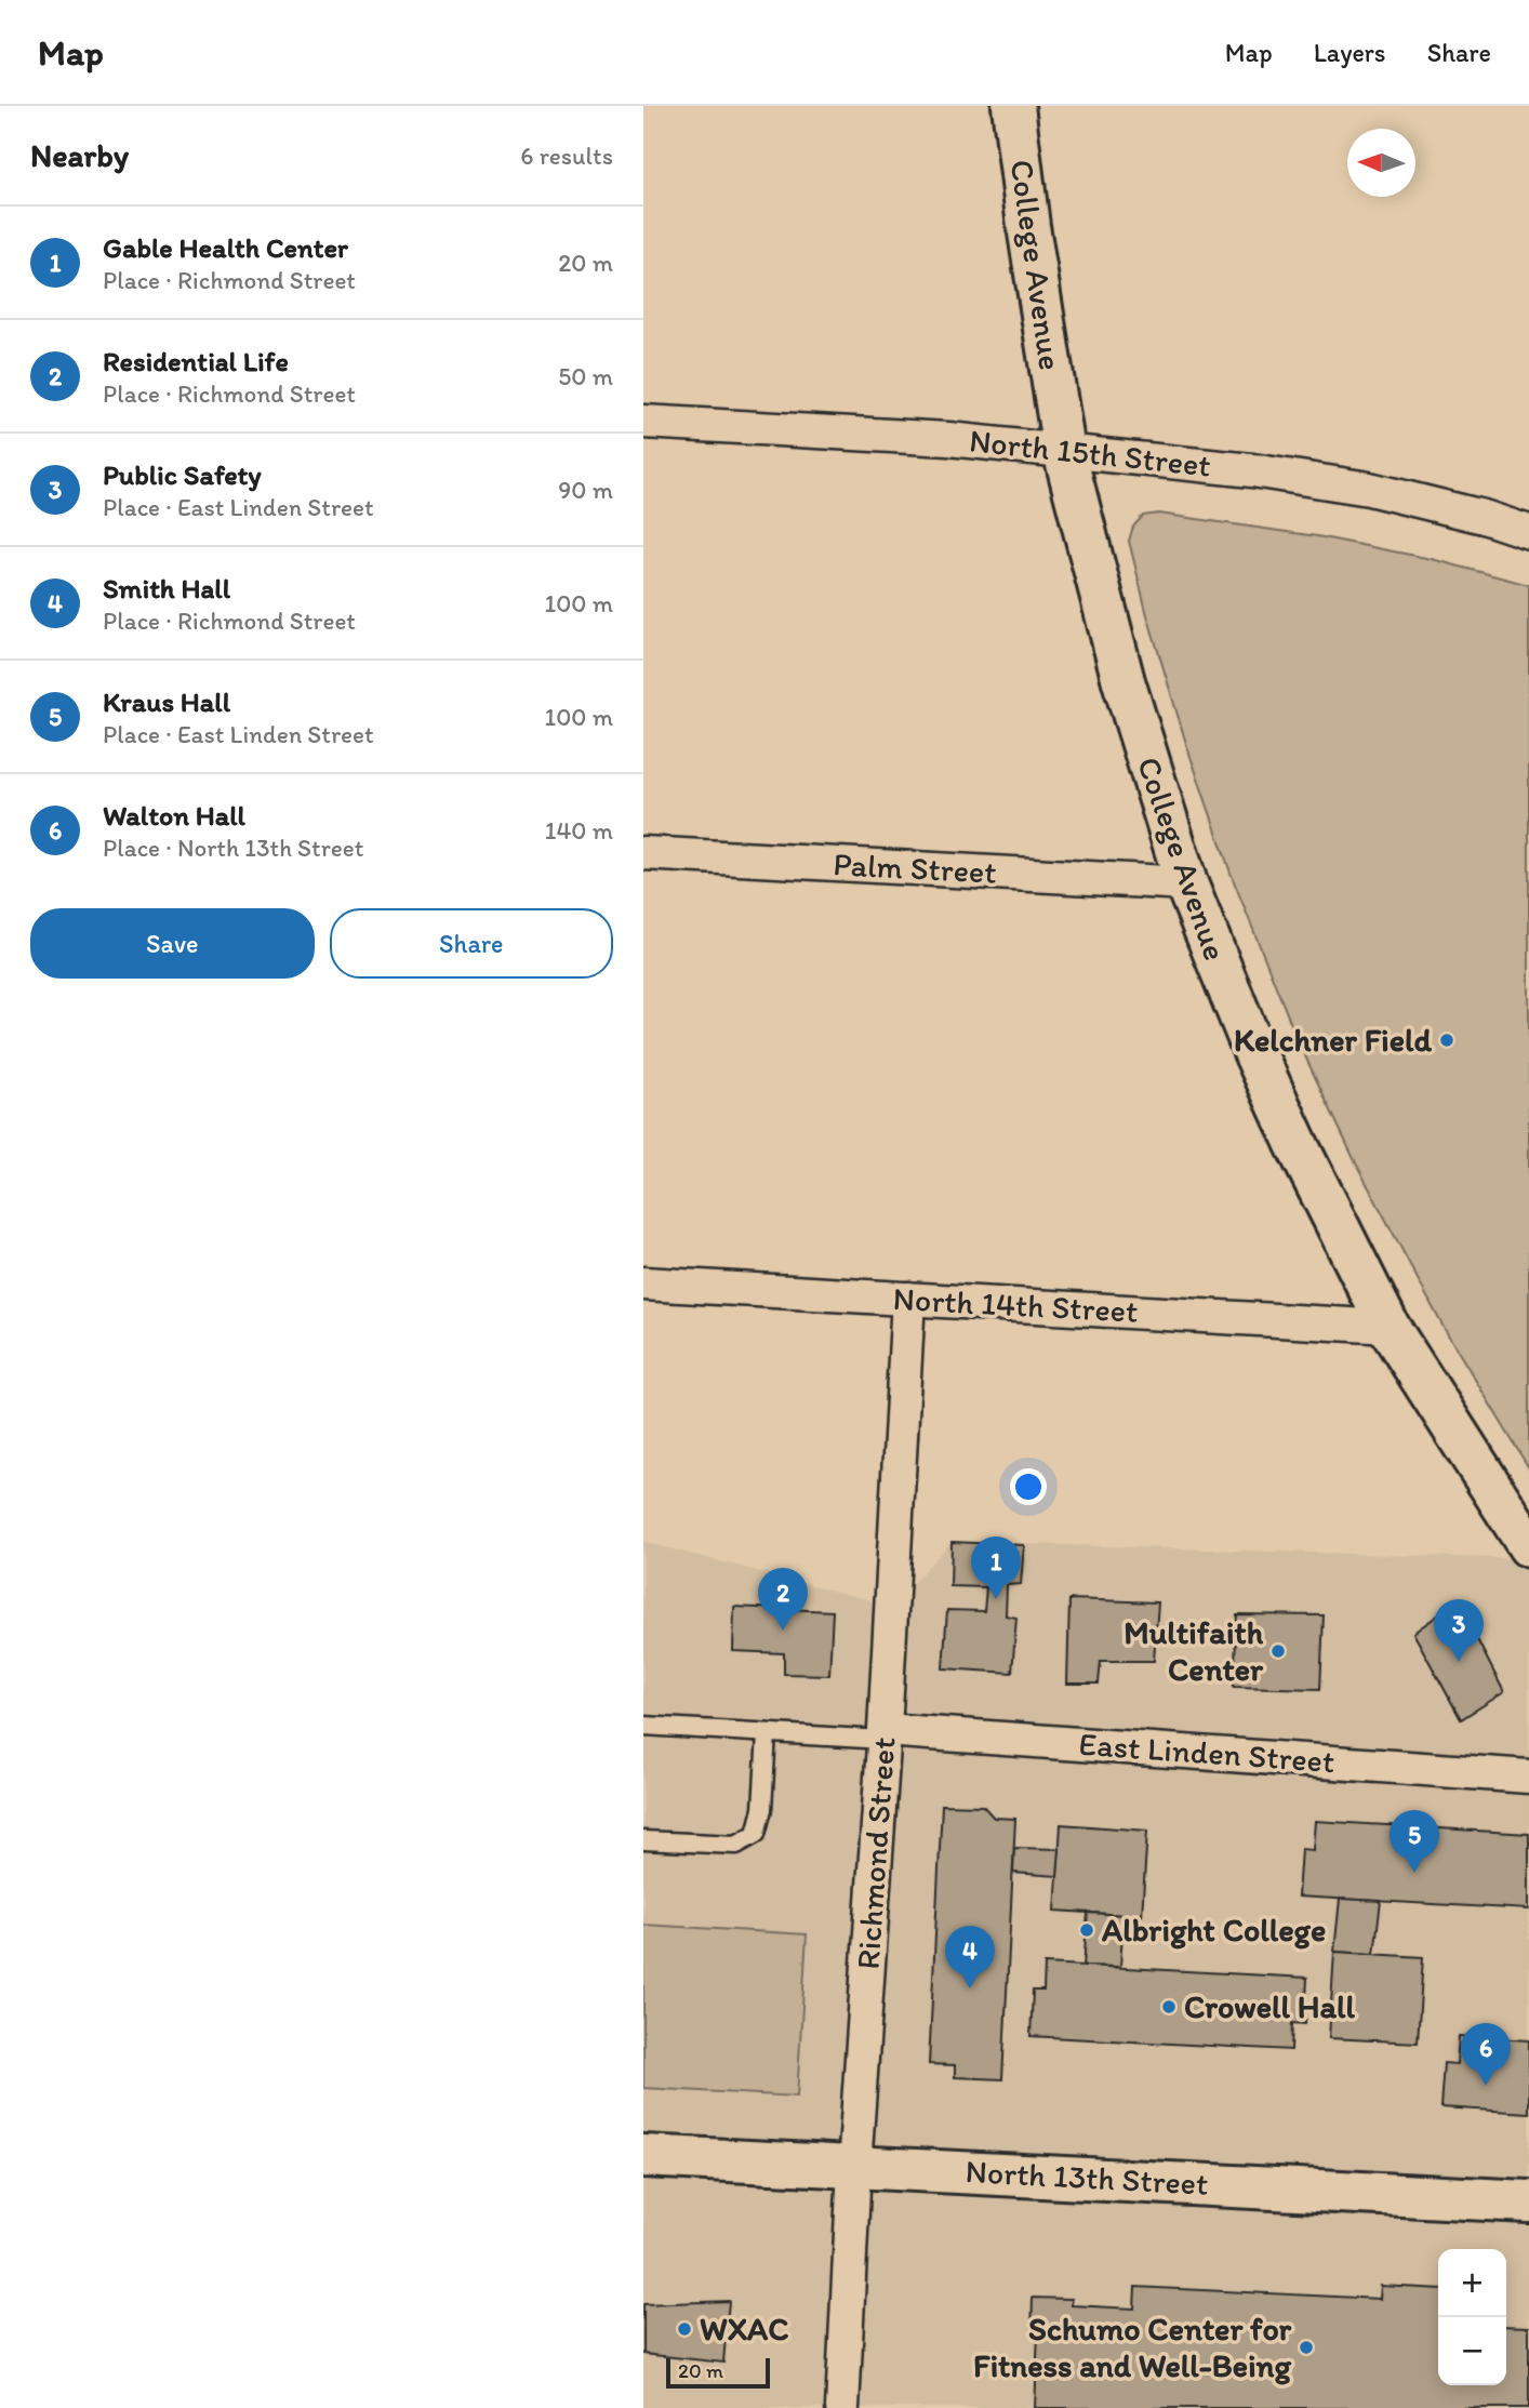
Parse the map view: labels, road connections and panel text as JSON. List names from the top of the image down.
{
  "streets": {
    "street": [
      "College Avenue",
      "North 15th Street",
      "Palm Street",
      "North 14th Street",
      "East Linden Street",
      "Richmond Street",
      "North 13th Street"
    ]
  },
  "crossings": [
    ["College Avenue", "North 15th Street"],
    ["College Avenue", "Palm Street"],
    ["College Avenue", "North 14th Street"],
    ["North 14th Street", "Richmond Street"],
    ["East Linden Street", "Richmond Street"],
    ["Richmond Street", "North 13th Street"]
  ],
  "places": [
    "Kelchner Field",
    "Multifaith Center",
    "Albright College",
    "Crowell Hall",
    "WXAC",
    "Schumo Center for Fitness and Well-Being"
  ],
  "scale_bar": "20 m",
  "north": "left",
  "page": {
    "header": "Map",
    "nav": ["Map", "Layers", "Share"],
    "heading": ["Nearby", "6 results"],
    "list": [
      {
        "mark": "1",
        "name": "Gable Health Center",
        "note": "Place · Richmond Street",
        "value": "20 m"
      },
      {
        "mark": "2",
        "name": "Residential Life",
        "note": "Place · Richmond Street",
        "value": "50 m"
      },
      {
        "mark": "3",
        "name": "Public Safety",
        "note": "Place · East Linden Street",
        "value": "90 m"
      },
      {
        "mark": "4",
        "name": "Smith Hall",
        "note": "Place · Richmond Street",
        "value": "100 m"
      },
      {
        "mark": "5",
        "name": "Kraus Hall",
        "note": "Place · East Linden Street",
        "value": "100 m"
      },
      {
        "mark": "6",
        "name": "Walton Hall",
        "note": "Place · North 13th Street",
        "value": "140 m"
      }
    ],
    "buttons": ["Save", "Share"],
    "pins": [
      "1",
      "2",
      "3",
      "5",
      "4",
      "6"
    ],
    "map_buttons": ["+", "−"],
    "scale": "20 m"
  }
}
